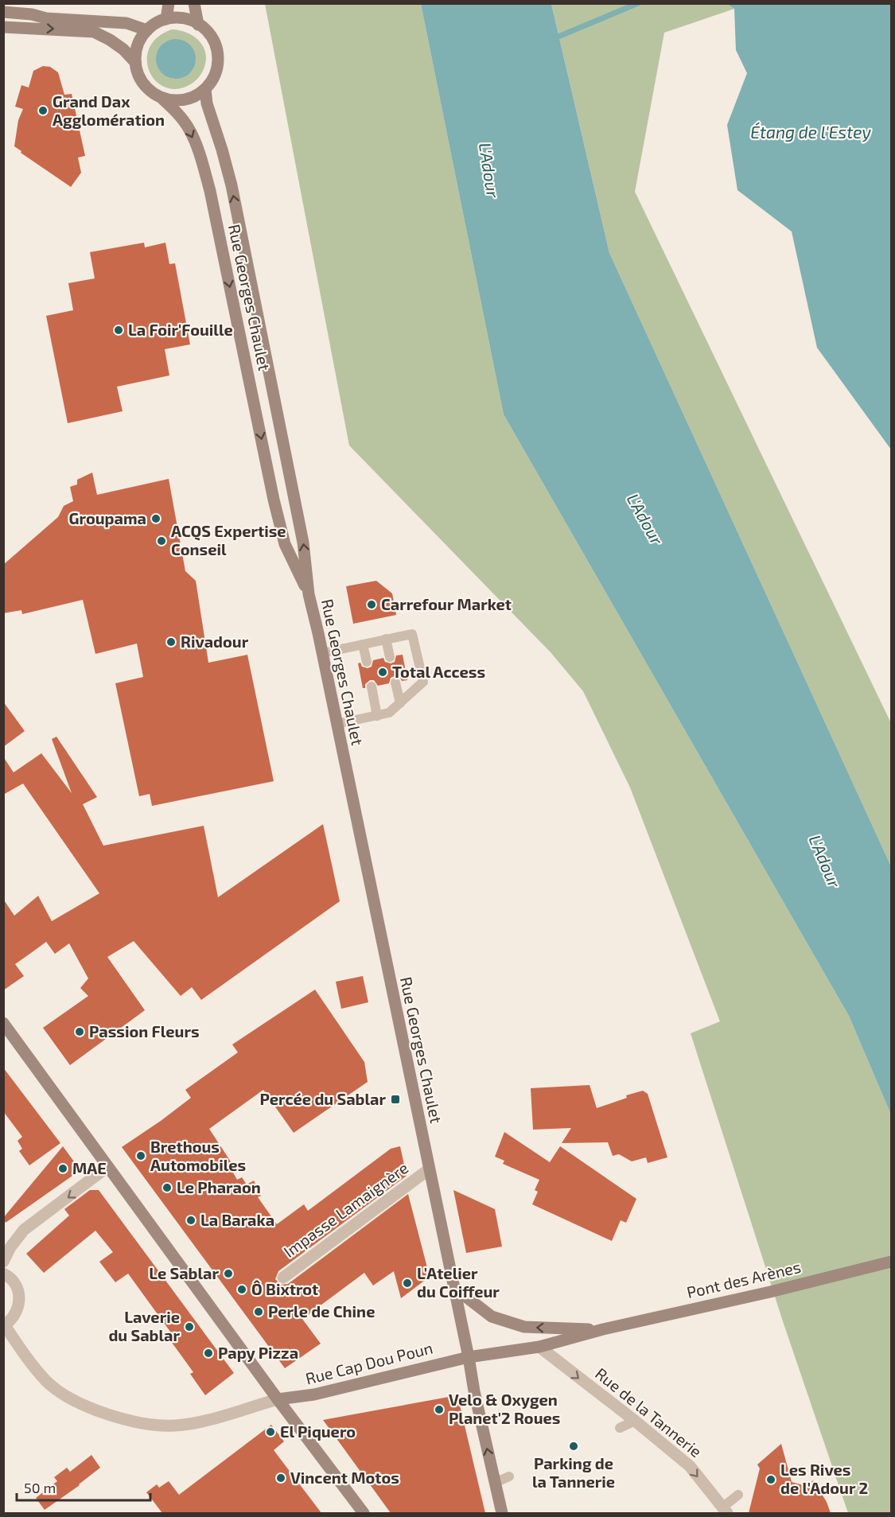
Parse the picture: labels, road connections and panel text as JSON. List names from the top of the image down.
{
  "streets": {
    "main road": ["Rue Georges Chaulet", "Pont des Arènes", "Rue Cap Dou Poun"],
    "street": ["Impasse Lamaignère", "Rue de la Tannerie"]
  },
  "crossings": [
    ["Rue Georges Chaulet", "Impasse Lamaignère"],
    ["Rue Georges Chaulet", "Rue Cap Dou Poun"],
    ["Pont des Arènes", "Rue Cap Dou Poun"],
    ["Rue Cap Dou Poun", "Rue de la Tannerie"]
  ],
  "one_way": ["Rue de la Tannerie"],
  "water": ["Étang de l'Estey", "L'Adour"],
  "places": {
    "other": [
      "Grand Dax Agglomération",
      "La Foir'Fouille",
      "Groupama",
      "ACQS Expertise Conseil",
      "Carrefour Market",
      "Rivadour",
      "Total Access",
      "Passion Fleurs",
      "Brethous Automobiles",
      "MAE",
      "Le Pharaon",
      "La Baraka",
      "Le Sablar",
      "L'Atelier du Coiffeur",
      "Ô Bixtrot",
      "Perle de Chine",
      "Laverie du Sablar",
      "Papy Pizza",
      "Velo & Oxygen Planet'2 Roues",
      "El Piquero",
      "Parking de la Tannerie",
      "Vincent Motos",
      "Les Rives de l'Adour 2"
    ],
    "transit": ["Percée du Sablar"]
  },
  "scale_bar": "50 m"
}
